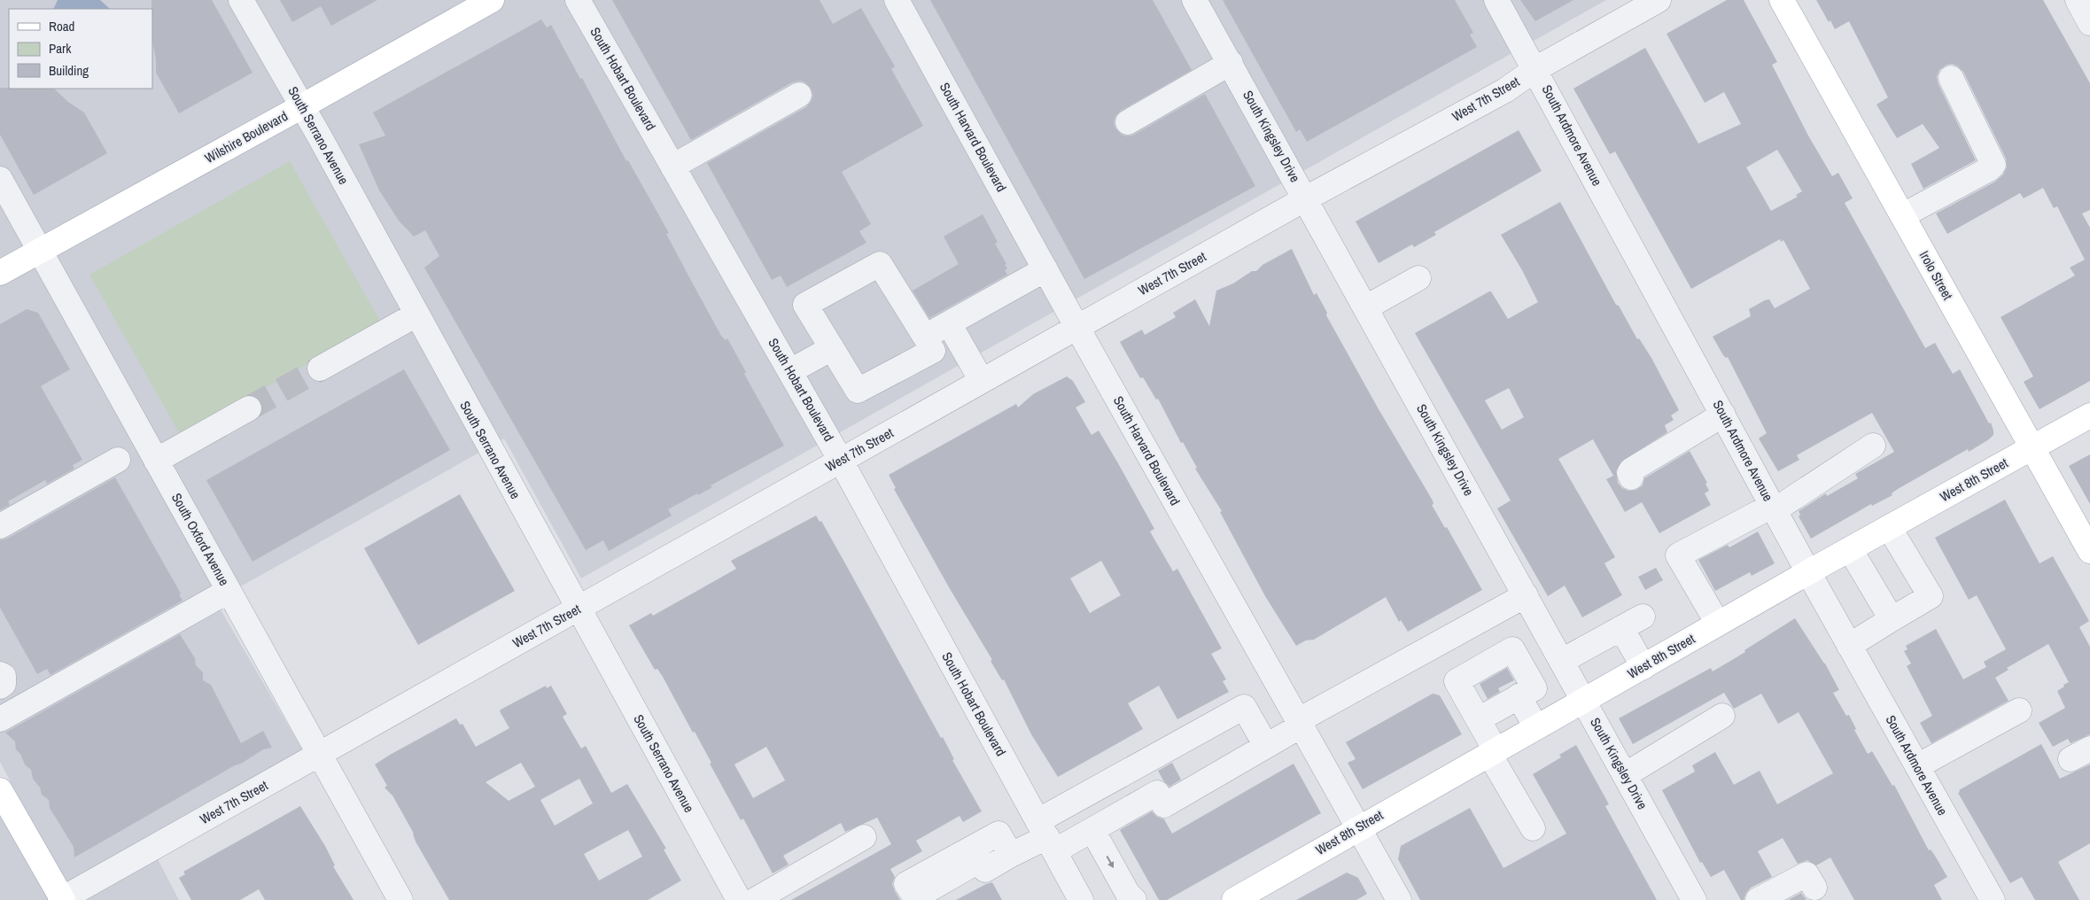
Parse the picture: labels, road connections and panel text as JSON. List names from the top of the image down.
{
  "streets": {
    "main road": ["Wilshire Boulevard", "Irolo Street", "West 8th Street"],
    "street": [
      "South Hobart Boulevard",
      "West 7th Street",
      "South Serrano Avenue",
      "South Ardmore Avenue",
      "South Kingsley Drive",
      "South Harvard Boulevard",
      "South Oxford Avenue"
    ]
  },
  "crossings": [
    ["South Hobart Boulevard", "West 7th Street"],
    ["West 7th Street", "South Serrano Avenue"],
    ["West 7th Street", "South Ardmore Avenue"],
    ["West 7th Street", "South Kingsley Drive"],
    ["West 7th Street", "South Harvard Boulevard"],
    ["West 7th Street", "South Oxford Avenue"],
    ["South Serrano Avenue", "Wilshire Boulevard"],
    ["South Ardmore Avenue", "West 8th Street"],
    ["South Kingsley Drive", "West 8th Street"],
    ["Wilshire Boulevard", "South Oxford Avenue"],
    ["South Harvard Boulevard", "West 8th Street"],
    ["Irolo Street", "West 8th Street"]
  ],
  "legend": ["Road", "Park", "Building"]
}
